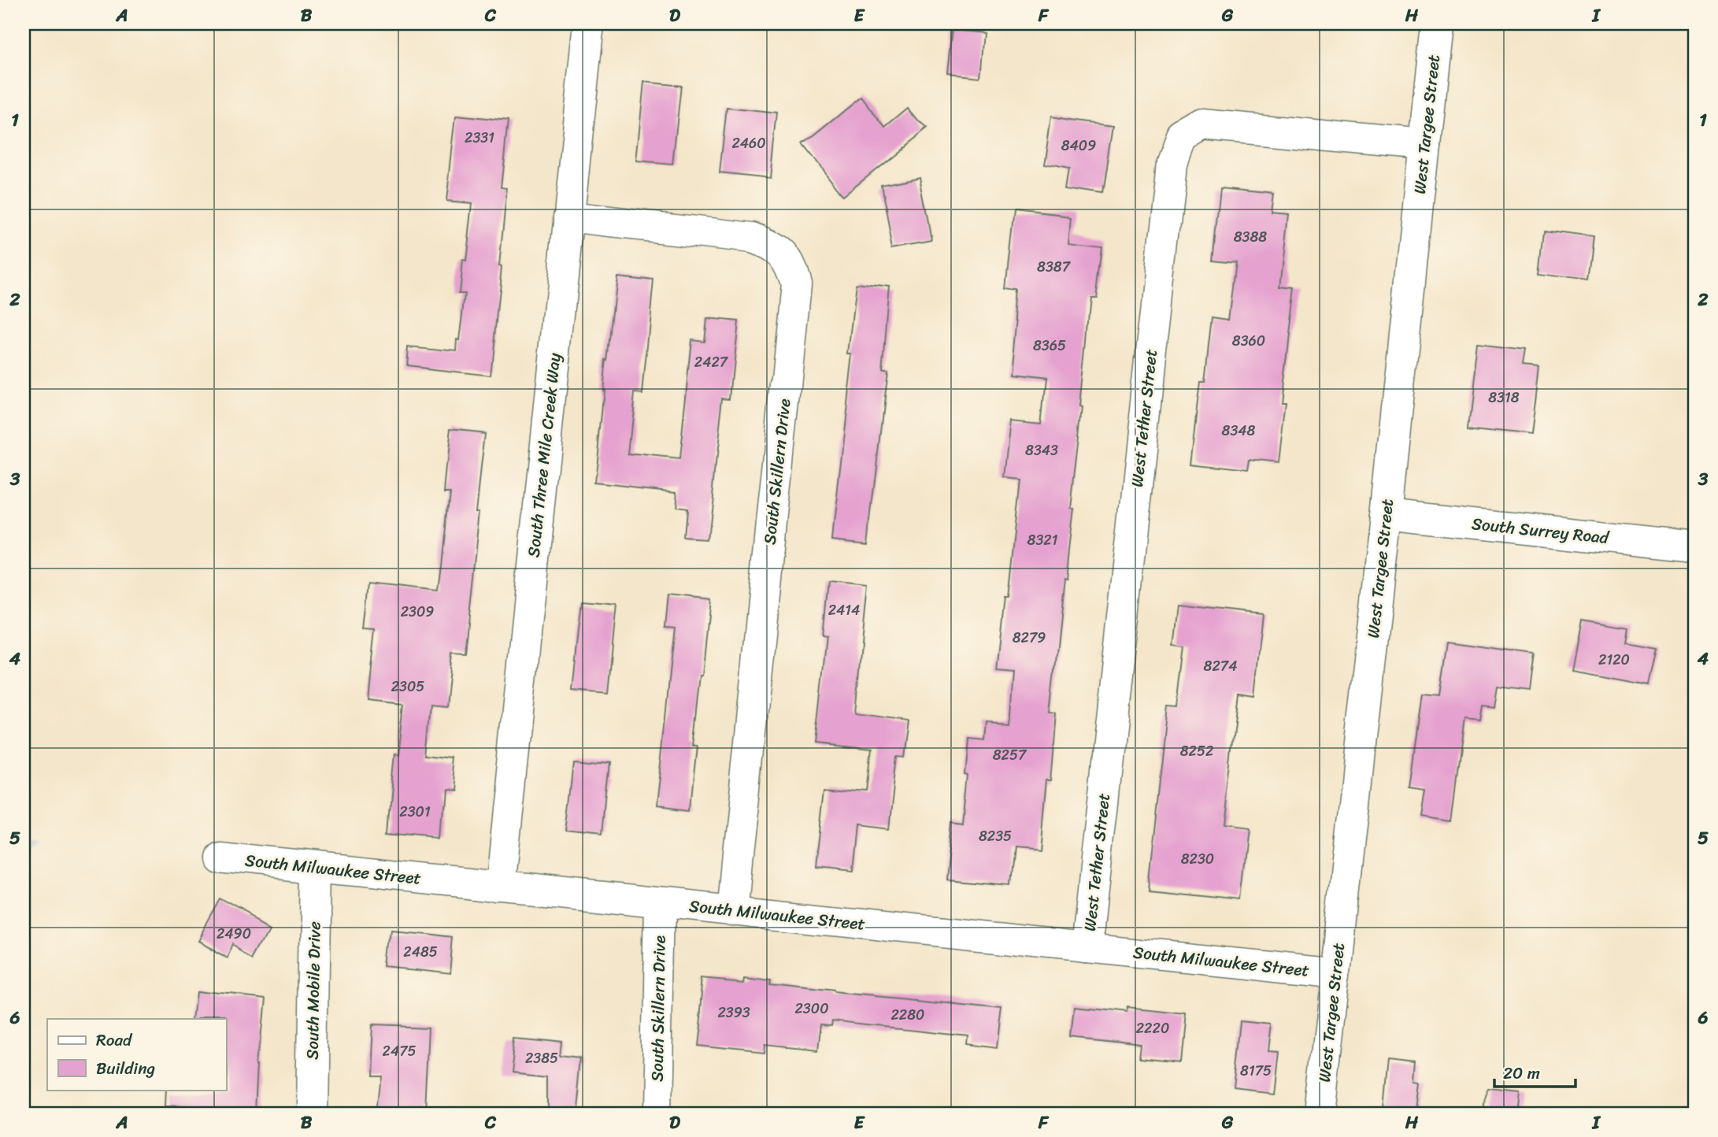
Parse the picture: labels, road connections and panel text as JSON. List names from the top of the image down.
{
  "streets": {
    "street": [
      "West Targee Street",
      "West Tether Street",
      "South Three Mile Creek Way",
      "South Skillern Drive",
      "South Surrey Road",
      "South Milwaukee Street",
      "South Mobile Drive"
    ]
  },
  "crossings": [
    ["West Targee Street", "West Tether Street"],
    ["West Targee Street", "South Surrey Road"],
    ["West Targee Street", "South Milwaukee Street"],
    ["West Tether Street", "South Milwaukee Street"],
    ["South Three Mile Creek Way", "South Skillern Drive"],
    ["South Three Mile Creek Way", "South Milwaukee Street"],
    ["South Skillern Drive", "South Milwaukee Street"],
    ["South Milwaukee Street", "South Mobile Drive"]
  ],
  "house_numbers": [
    "2331",
    "2460",
    "8409",
    "8388",
    "8387",
    "8360",
    "8365",
    "2427",
    "8318",
    "8348",
    "8343",
    "8321",
    "2414",
    "2309",
    "8279",
    "2120",
    "8274",
    "2305",
    "8252",
    "8257",
    "2301",
    "8235",
    "8230",
    "2490",
    "2485",
    "2300",
    "2393",
    "2280",
    "2220",
    "2475",
    "2385",
    "8175"
  ],
  "legend": ["Road", "Building"],
  "scale_bar": "20 m",
  "grid": {
    "columns": [
      "A",
      "B",
      "C",
      "D",
      "E",
      "F",
      "G",
      "H",
      "I"
    ],
    "rows": [
      "1",
      "2",
      "3",
      "4",
      "5",
      "6"
    ]
  }
}
